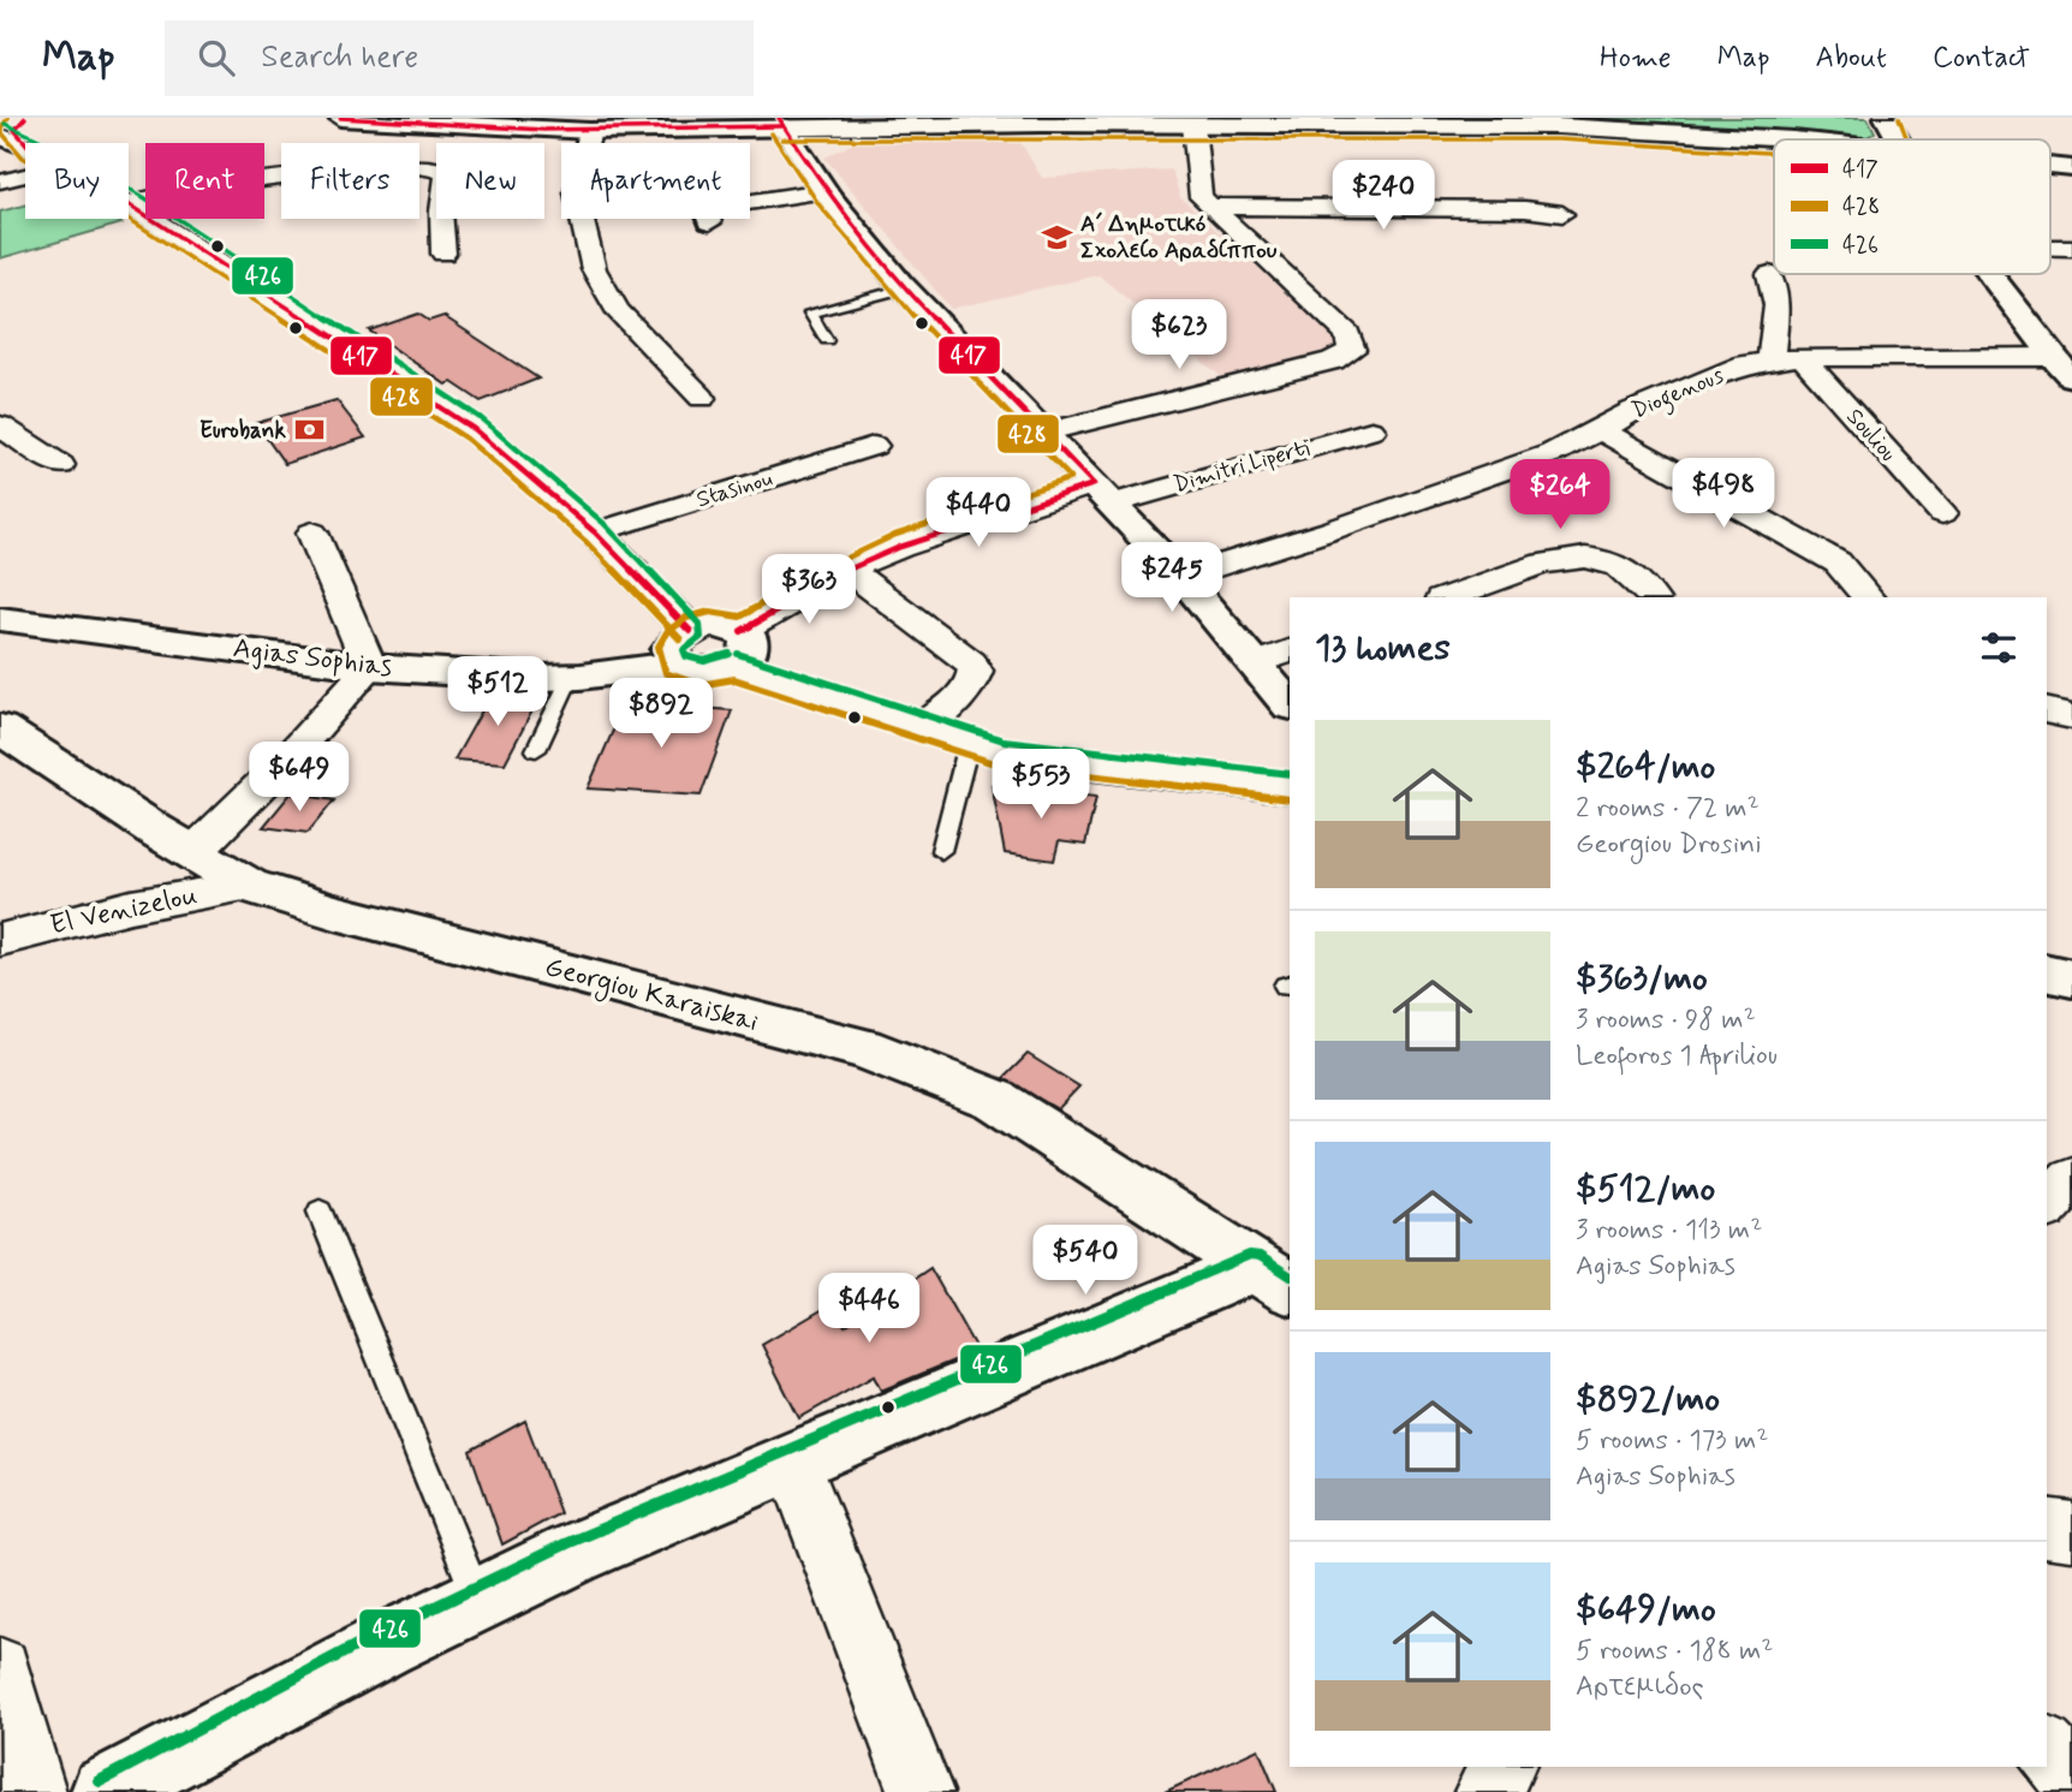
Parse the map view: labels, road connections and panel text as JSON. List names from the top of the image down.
{
  "streets": {
    "main road": ["Agias Sophias", "Georgiou Karaiskai"],
    "street": [
      "Diogenous",
      "Souliou",
      "Dimitri Liperti",
      "Stasinou",
      "El Venizelou"
    ]
  },
  "crossings": [
    ["Diogenous", "Souliou"],
    ["Dimitri Liperti", "Agias Sophias"],
    ["El Venizelou", "Georgiou Karaiskai"]
  ],
  "places": {
    "school or university": ["Α´ Δημοτικό Σχολείο Αραδίππου"],
    "bank": ["Eurobank"]
  },
  "lines": ["transit line 417", "transit line 428", "transit line 426"],
  "legend": ["417", "428", "426"],
  "page": {
    "header": "Map",
    "search": "Search here",
    "nav": [
      "Home",
      "Map",
      "About",
      "Contact"
    ],
    "chip": [
      "Buy",
      "Rent",
      "Filters",
      "New",
      "Apartment"
    ],
    "price": [
      "$240",
      "$623",
      "$498",
      "$264",
      "$440",
      "$245",
      "$363",
      "$512",
      "$892",
      "$649",
      "$553",
      "$540",
      "$446"
    ],
    "heading": "13 homes",
    "list": [
      {
        "name": "$264/mo",
        "note": "2 rooms · 72 m² · Georgiou Drosini"
      },
      {
        "name": "$363/mo",
        "note": "3 rooms · 98 m² · Leoforos 1 Apriliou"
      },
      {
        "name": "$512/mo",
        "note": "3 rooms · 113 m² · Agias Sophias"
      },
      {
        "name": "$892/mo",
        "note": "5 rooms · 173 m² · Agias Sophias"
      },
      {
        "name": "$649/mo",
        "note": "5 rooms · 188 m² · Αρτεμιδος"
      }
    ]
  }
}
